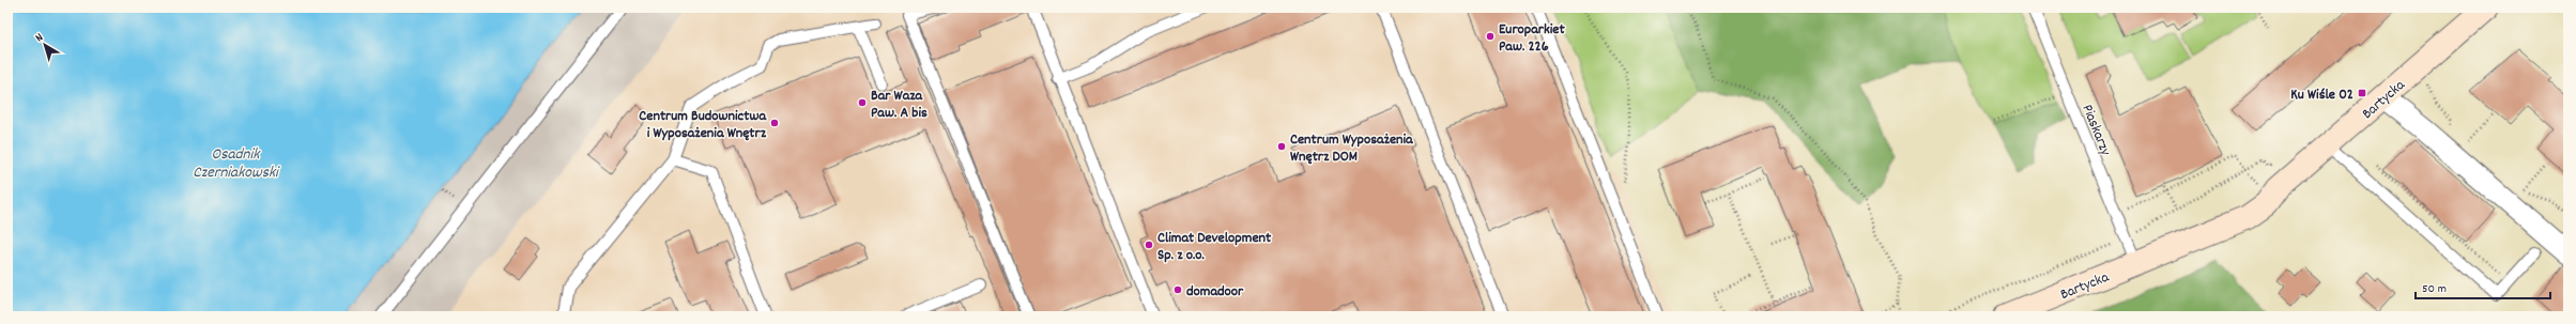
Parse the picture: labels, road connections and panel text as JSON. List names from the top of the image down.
{
  "streets": {
    "street": ["Bartycka"],
    "lane": ["Piaskarzy"]
  },
  "crossings": [
    ["Bartycka", "Piaskarzy"]
  ],
  "water": ["Osadnik Czerniakowski"],
  "places": {
    "other": [
      "Europarkiet Paw. 226",
      "Bar Waza Paw. A bis",
      "Centrum Budownictwa i Wyposażenia Wnętrz",
      "Centrum Wyposażenia Wnętrz DOM",
      "Climat Development Sp. z o.o.",
      "domadoor"
    ],
    "transit": ["Ku Wiśle 02"]
  },
  "scale_bar": "50 m",
  "north": "top left"
}
